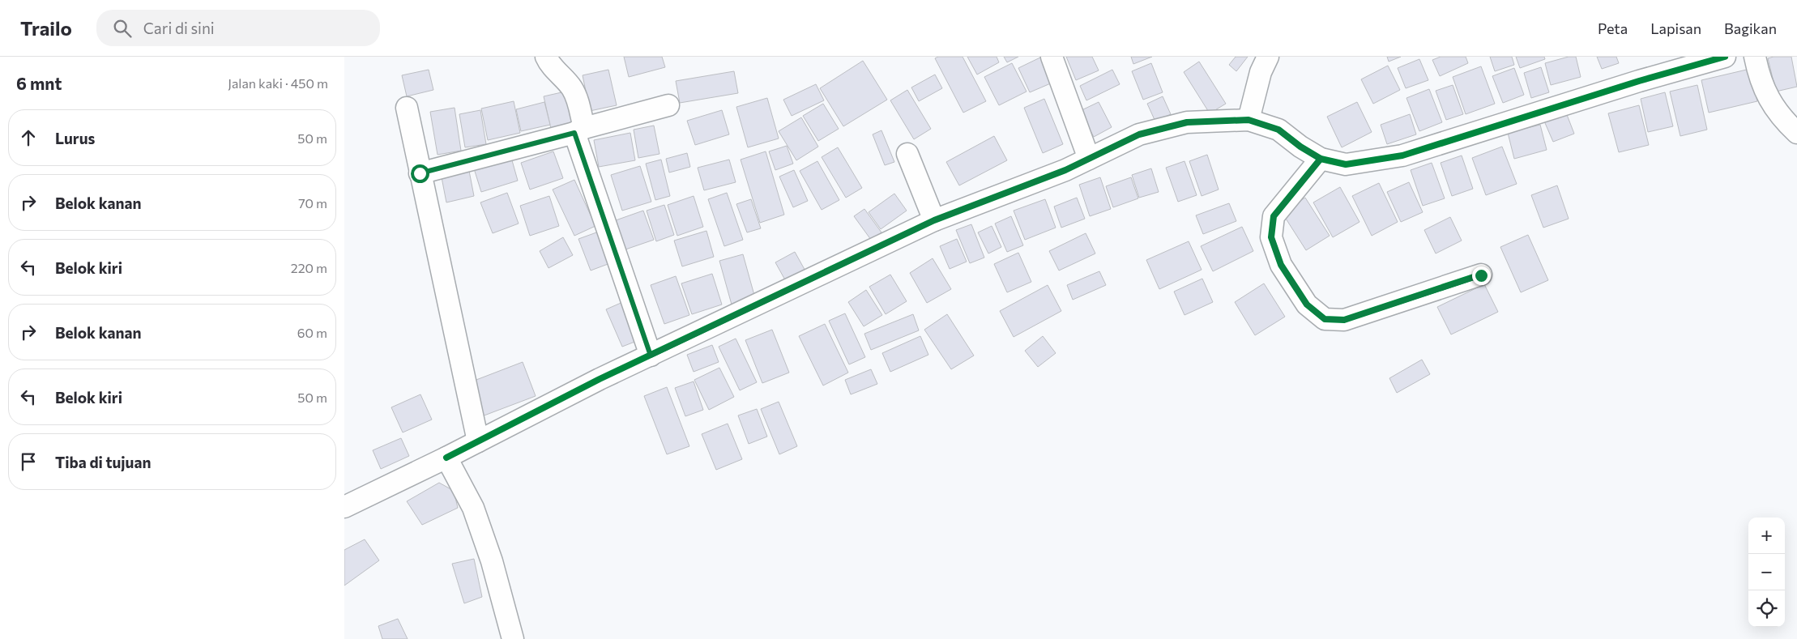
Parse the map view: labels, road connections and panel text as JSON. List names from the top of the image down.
{
  "page": {
    "header": "Trailo",
    "search": "Cari di sini",
    "nav": ["Peta", "Lapisan", "Bagikan"],
    "heading": ["6 mnt", "Jalan kaki · 450 m"],
    "list": [
      ["Lurus", "50 m"],
      ["Belok kanan", "70 m"],
      ["Belok kiri", "220 m"],
      ["Belok kanan", "60 m"],
      ["Belok kiri", "50 m"],
      "Tiba di tujuan"
    ],
    "map_buttons": ["+", "−"]
  }
}
